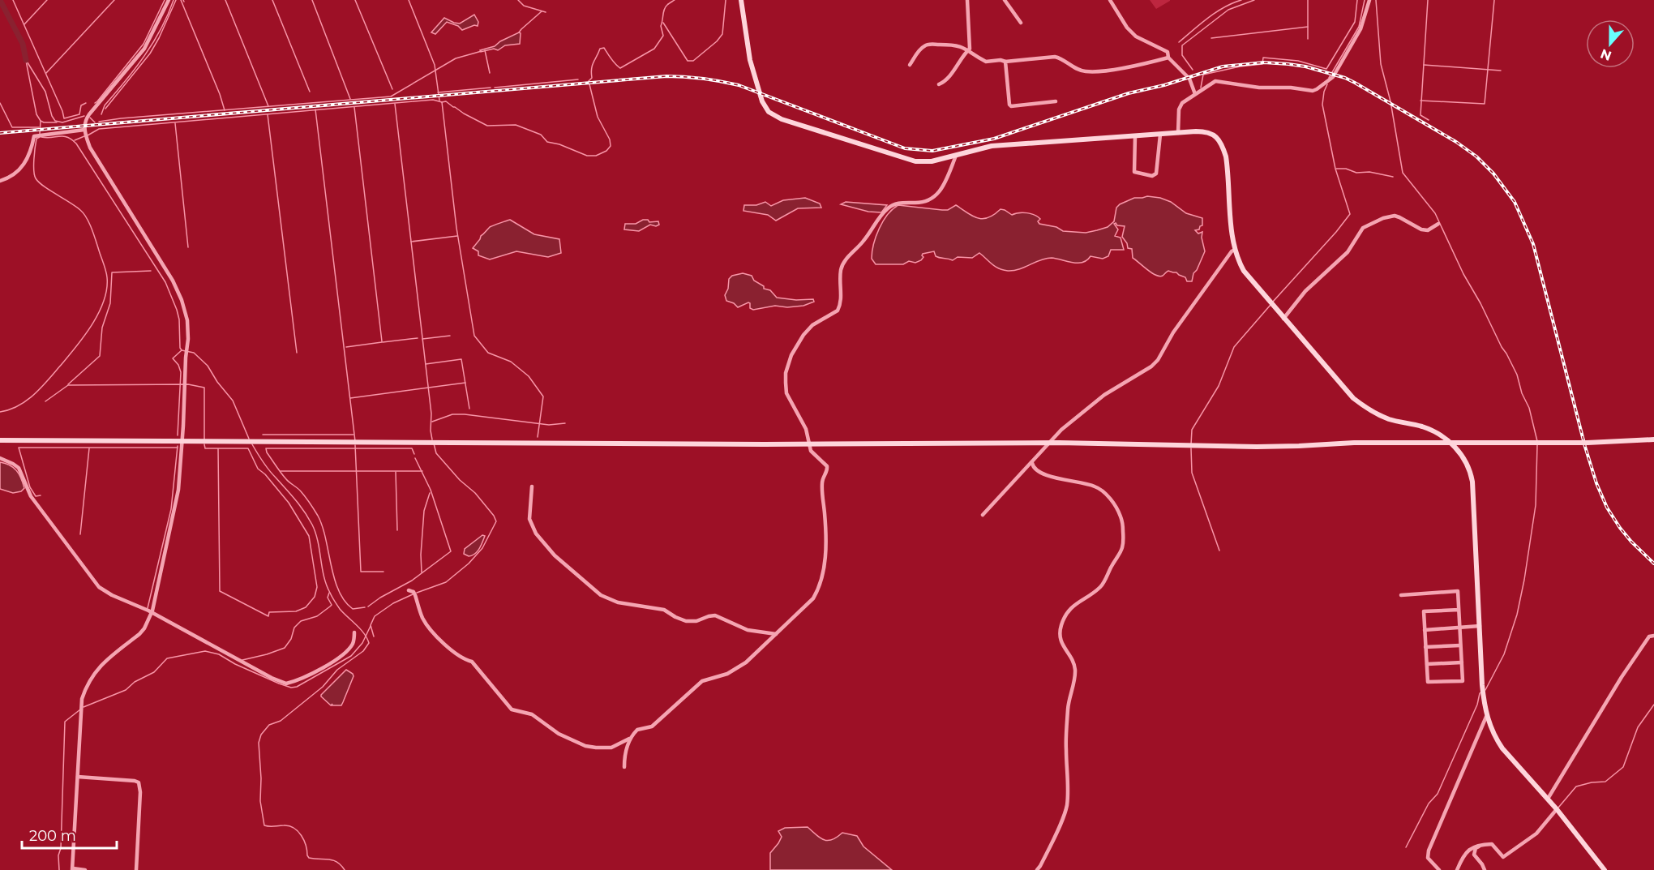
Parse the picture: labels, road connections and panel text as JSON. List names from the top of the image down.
{
  "scale_bar": "200 m",
  "north": "bottom"
}
